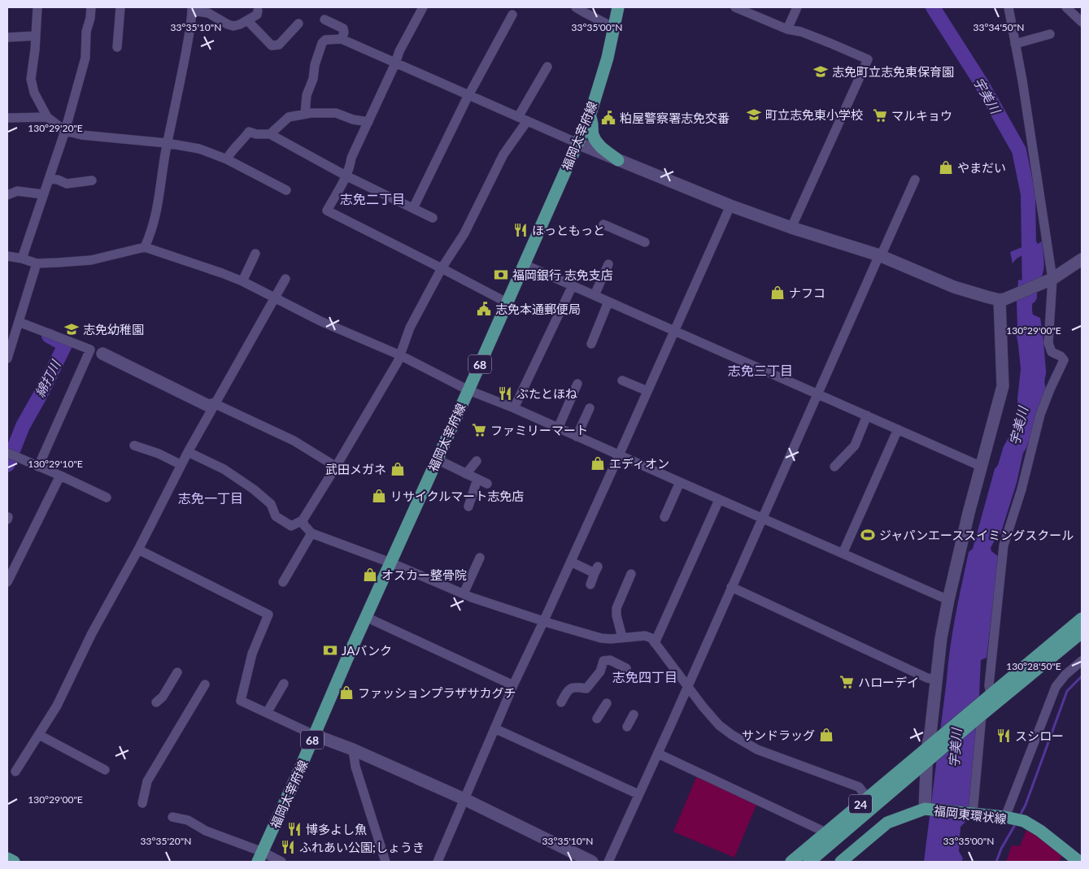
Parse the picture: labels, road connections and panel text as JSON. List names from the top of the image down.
{
  "streets": {
    "main road": [
      "福岡太宰府線",
      "68",
      "24",
      "福岡東環状線"
    ]
  },
  "districts": [
    "志免二丁目",
    "志免三丁目",
    "志免一丁目",
    "志免四丁目"
  ],
  "water": ["宇美川", "綿打川"],
  "places": {
    "school or university": ["志免町立志免東保育園", "町立志免東小学校", "志免幼稚園"],
    "supermarket": ["マルキョウ", "ファミリーマート", "ハローデイ"],
    "public building": ["粕屋警察署志免交番", "志免本通郵便局"],
    "shop": [
      "やまだい",
      "ナフコ",
      "エディオン",
      "武田メガネ",
      "リサイクルマート志免店",
      "オスカー整骨院",
      "ファッションプラザサカグチ",
      "サンドラッグ"
    ],
    "restaurant": [
      "ほっともっと",
      "ぶたとほね",
      "スシロー",
      "博多よし魚",
      "ふれあい公園;しょうき"
    ],
    "bank": ["福岡銀行 志免支店", "JAバンク"],
    "sports": ["ジャパンエーススイミングスクール"]
  },
  "coordinates": [
    "33°34'50\"N",
    "33°35'10\"N",
    "33°35'00\"N",
    "130°29'20\"E",
    "130°29'00\"E",
    "130°29'10\"E",
    "130°28'50\"E",
    "33°35'20\"N"
  ]
}
